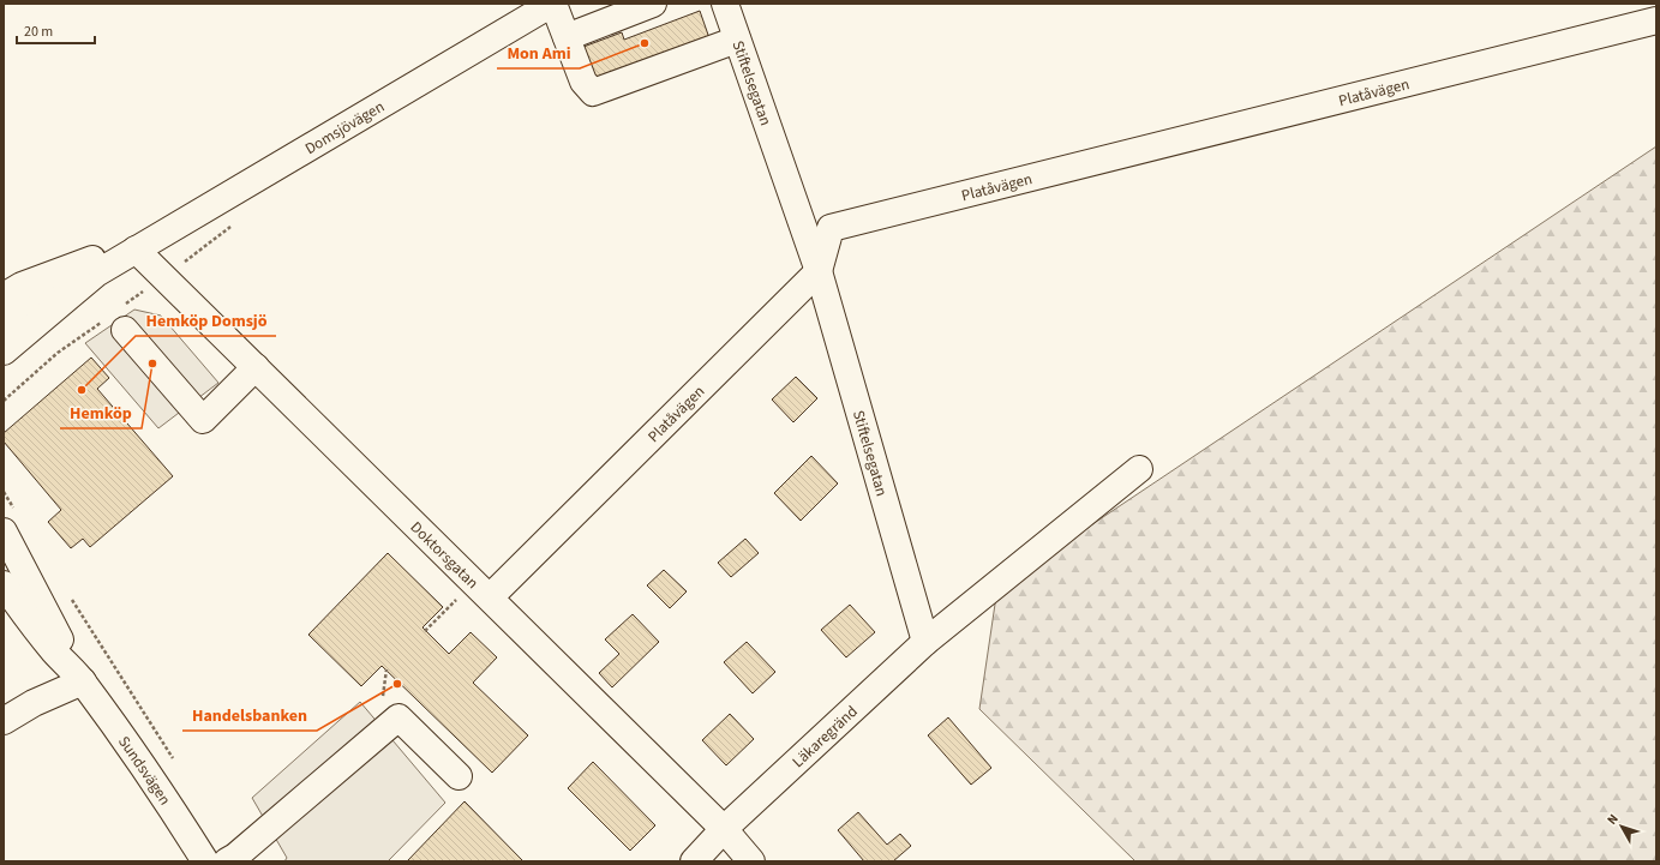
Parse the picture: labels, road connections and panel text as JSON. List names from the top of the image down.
{
  "streets": {
    "street": [
      "Stiftelsegatan",
      "Platåvägen",
      "Domsjövägen",
      "Doktorsgatan",
      "Läkaregränd",
      "Sundsvägen"
    ]
  },
  "crossings": [
    ["Stiftelsegatan", "Platåvägen"],
    ["Stiftelsegatan", "Läkaregränd"],
    ["Platåvägen", "Doktorsgatan"],
    ["Domsjövägen", "Doktorsgatan"],
    ["Doktorsgatan", "Läkaregränd"]
  ],
  "places": [
    "Mon Ami",
    "Hemköp",
    "Hemköp Domsjö",
    "Handelsbanken"
  ],
  "scale_bar": "20 m",
  "north": "top left"
}
